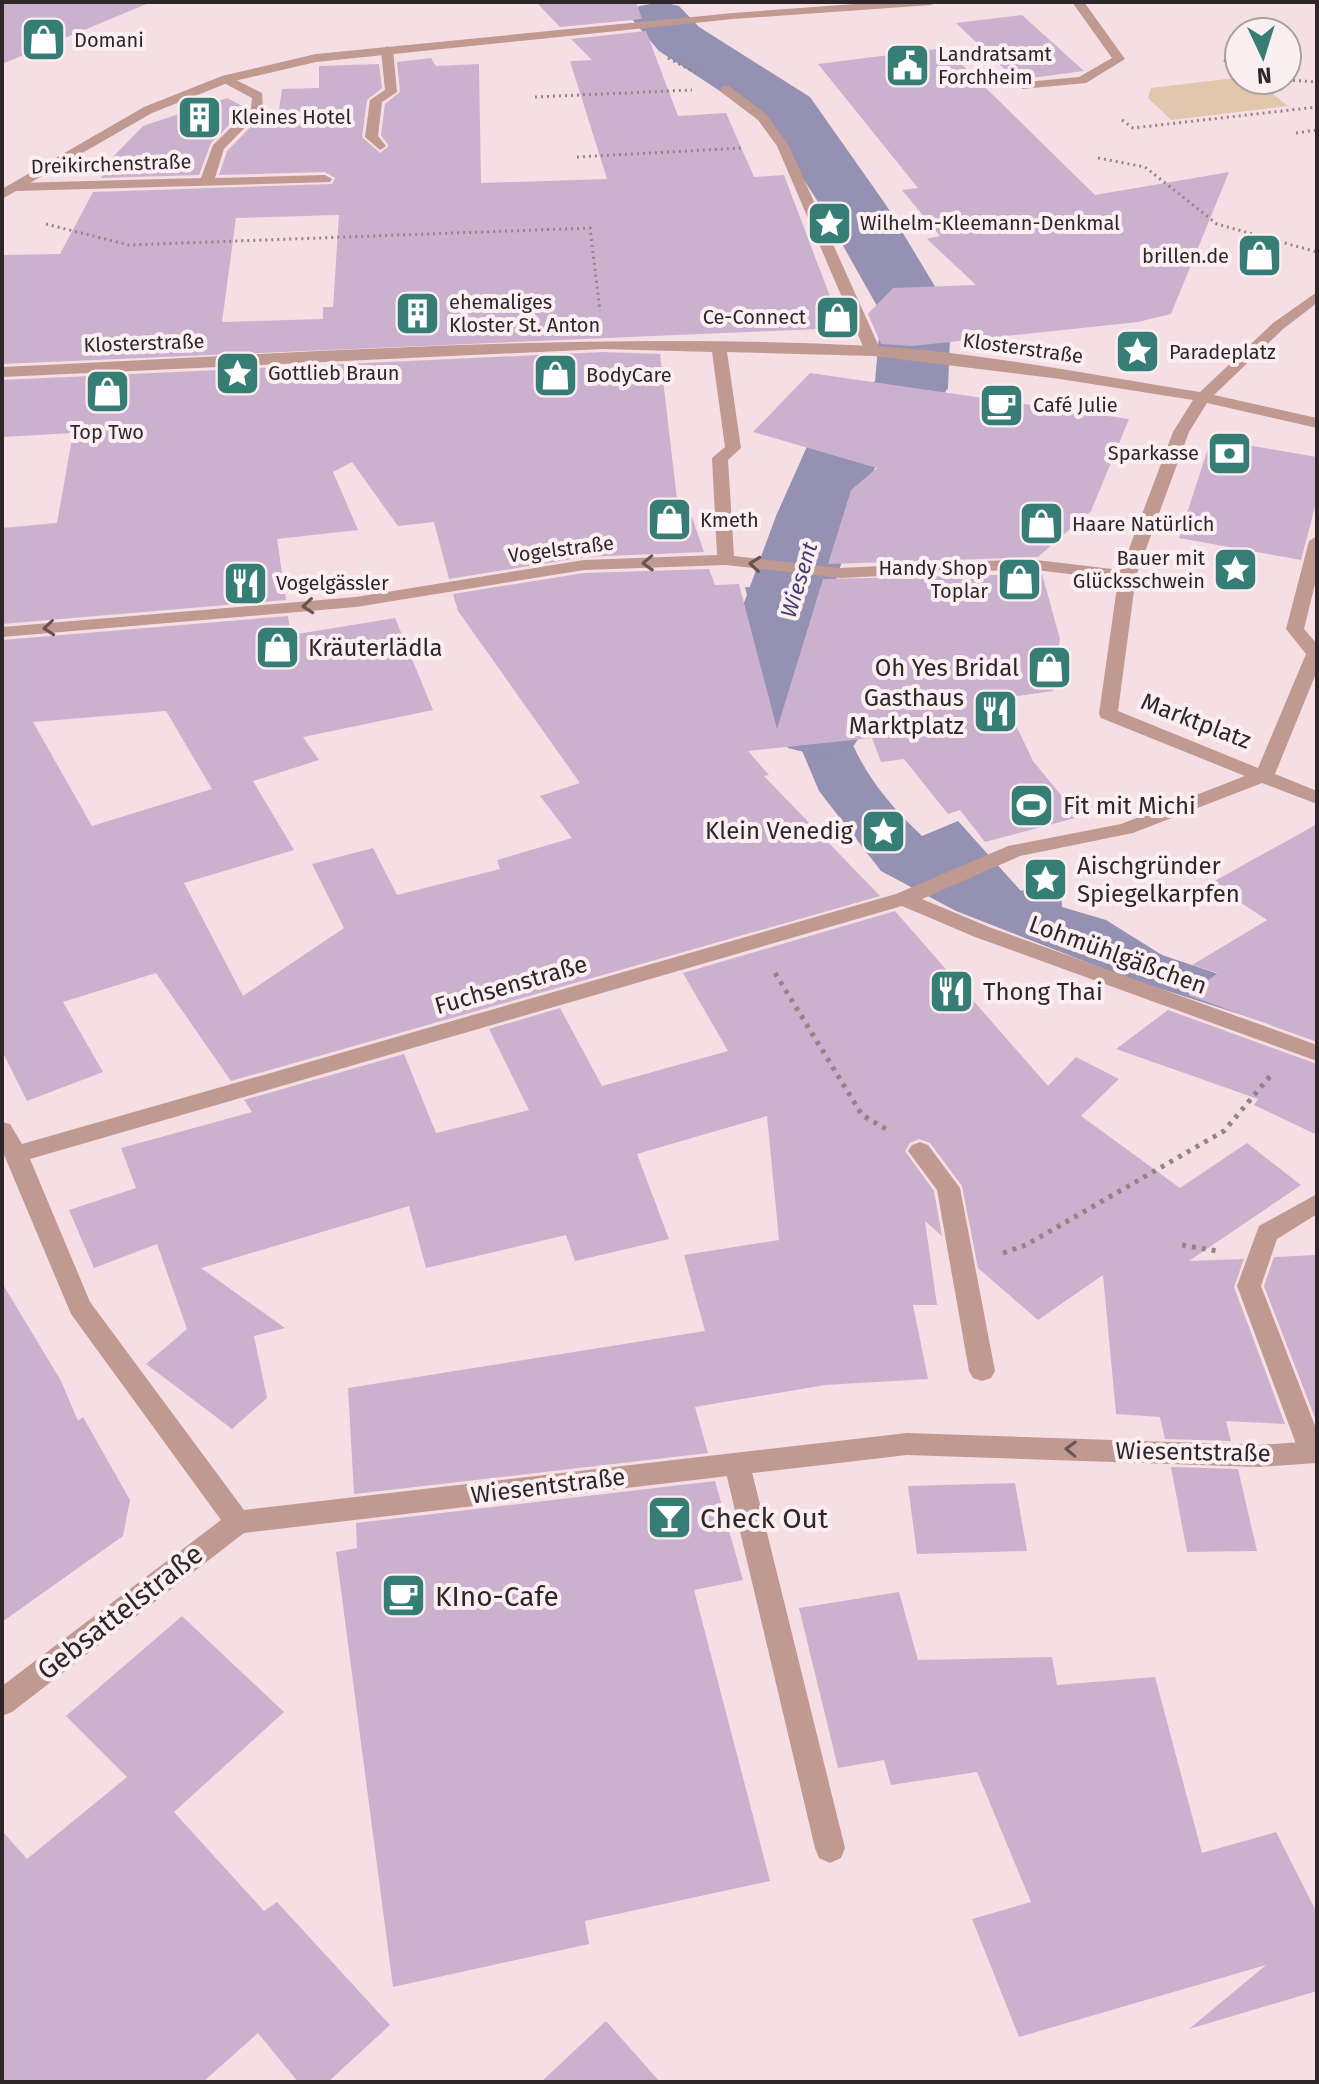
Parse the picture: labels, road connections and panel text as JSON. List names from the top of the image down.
{
  "streets": {
    "street": [
      "Dreikirchenstraße",
      "Klosterstraße",
      "Vogelstraße",
      "Marktplatz",
      "Lohmühlgäßchen",
      "Fuchsenstraße",
      "Wiesentstraße",
      "Gebsattelstraße"
    ]
  },
  "crossings": [
    ["Klosterstraße", "Marktplatz"],
    ["Vogelstraße", "Marktplatz"],
    ["Marktplatz", "Fuchsenstraße"],
    ["Lohmühlgäßchen", "Fuchsenstraße"],
    ["Wiesentstraße", "Gebsattelstraße"]
  ],
  "one_way": ["Vogelstraße", "Wiesentstraße"],
  "water": ["Wiesent"],
  "places": {
    "shop": [
      "Domani",
      "brillen.de",
      "Ce-Connect",
      "BodyCare",
      "Top Two",
      "Kmeth",
      "Haare Natürlich",
      "Handy Shop Toplar",
      "Kräuterlädla",
      "Oh Yes Bridal"
    ],
    "public building": ["Landratsamt Forchheim"],
    "building": ["Kleines Hotel", "ehemaliges Kloster St. Anton"],
    "place": [
      "Wilhelm-Kleemann-Denkmal",
      "Paradeplatz",
      "Gottlieb Braun",
      "Bauer mit Glücksschwein",
      "Klein Venedig",
      "Aischgründer Spiegelkarpfen"
    ],
    "cafe": ["Café Julie", "KIno-Cafe"],
    "bank": ["Sparkasse"],
    "restaurant": ["Vogelgässler", "Gasthaus Marktplatz", "Thong Thai"],
    "sports": ["Fit mit Michi"],
    "bar": ["Check Out"]
  },
  "north": "bottom"
}
